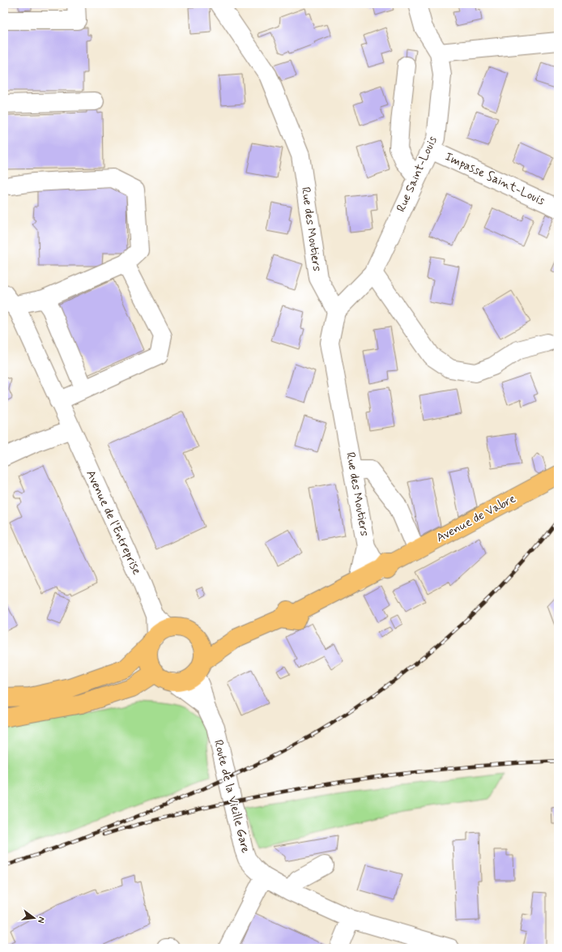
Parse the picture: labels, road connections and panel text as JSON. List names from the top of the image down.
{
  "streets": {
    "main road": ["Avenue de Vabre"],
    "street": [
      "Rue Saint-Louis",
      "Impasse Saint-Louis",
      "Rue des Moutiers",
      "Avenue de l'Entreprise",
      "Route de la Vieille Gare"
    ]
  },
  "crossings": [
    ["Rue Saint-Louis", "Impasse Saint-Louis"],
    ["Rue Saint-Louis", "Rue des Moutiers"],
    ["Rue des Moutiers", "Avenue de Vabre"],
    ["Avenue de Vabre", "Avenue de l'Entreprise"],
    ["Avenue de Vabre", "Route de la Vieille Gare"],
    ["Avenue de l'Entreprise", "Route de la Vieille Gare"]
  ],
  "north": "right"
}
